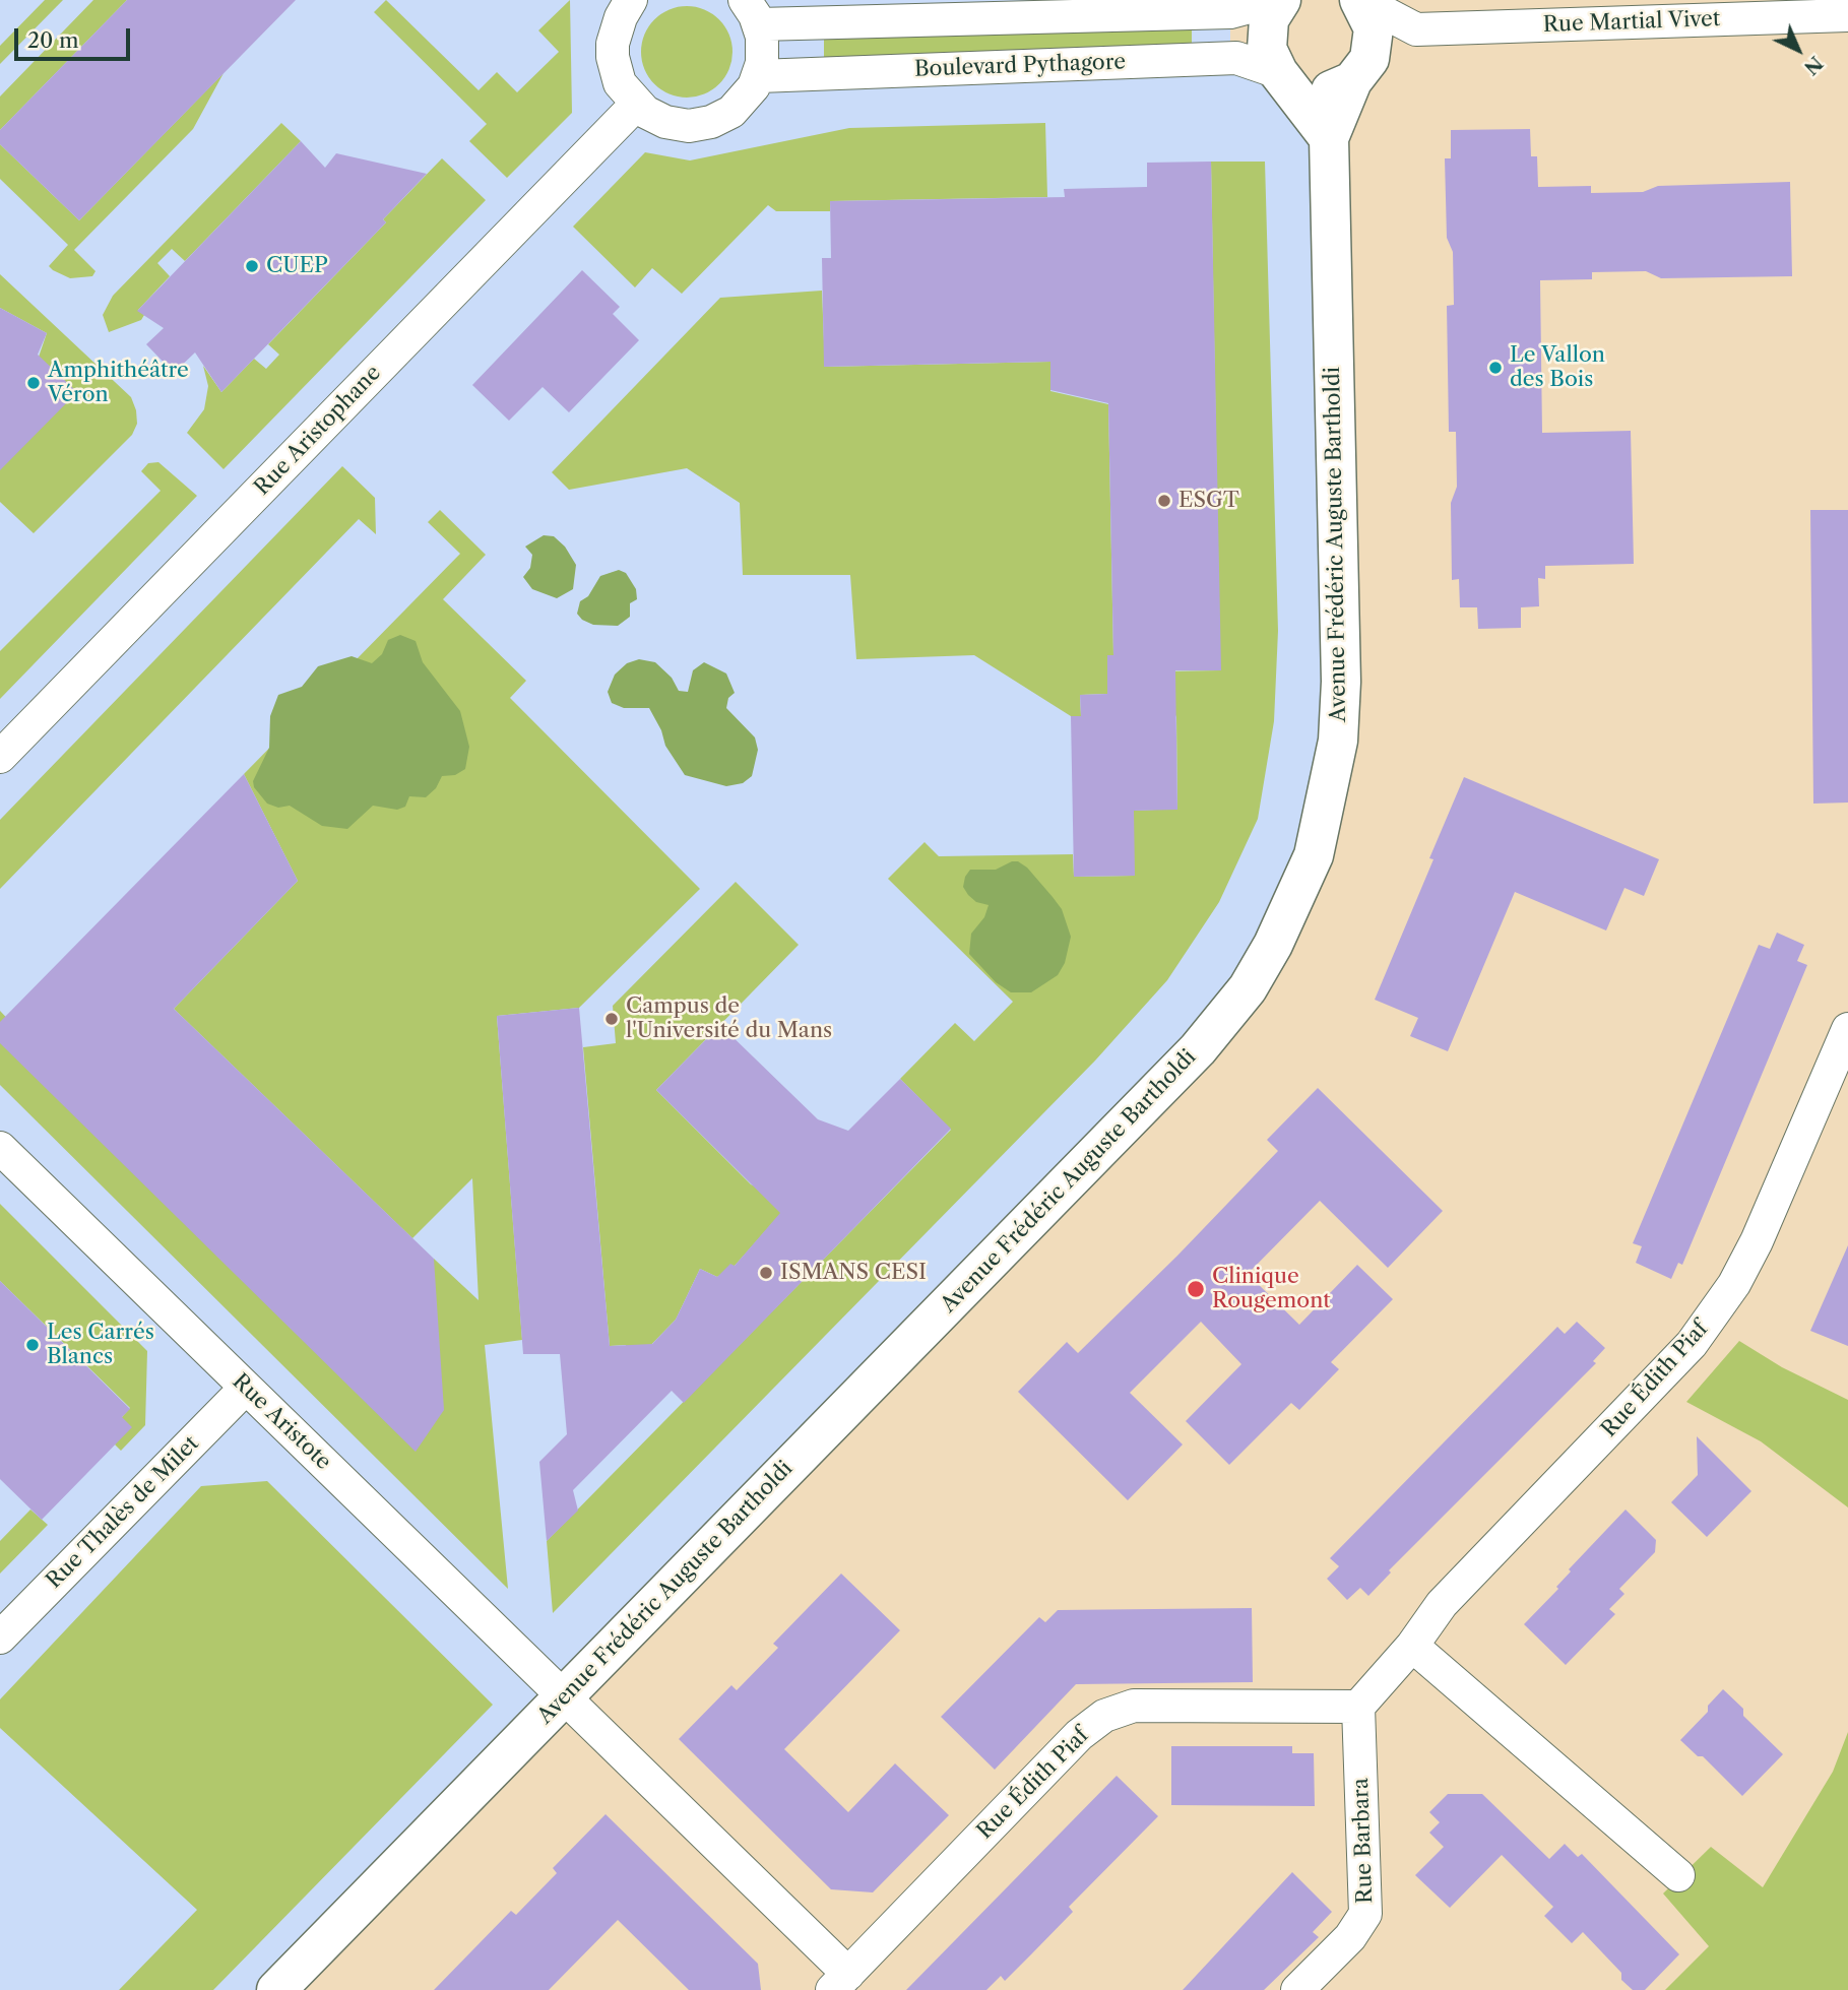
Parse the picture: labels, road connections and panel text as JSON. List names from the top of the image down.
{
  "streets": {
    "street": [
      "Rue Martial Vivet",
      "Boulevard Pythagore",
      "Rue Aristophane",
      "Avenue Frédéric Auguste Bartholdi",
      "Rue Édith Piaf",
      "Rue Aristote",
      "Rue Thalès de Milet",
      "Rue Barbara"
    ]
  },
  "crossings": [
    ["Rue Martial Vivet", "Avenue Frédéric Auguste Bartholdi"],
    ["Avenue Frédéric Auguste Bartholdi", "Rue Édith Piaf"],
    ["Avenue Frédéric Auguste Bartholdi", "Rue Aristote"],
    ["Rue Édith Piaf", "Rue Aristote"],
    ["Rue Édith Piaf", "Rue Barbara"],
    ["Rue Aristote", "Rue Thalès de Milet"]
  ],
  "places": [
    "CUEP",
    "Le Vallon des Bois",
    "Amphithéâtre Véron",
    "ESGT",
    "Campus de l'Université du Mans",
    "ISMANS CESI",
    "Clinique Rougemont",
    "Les Carrés Blancs"
  ],
  "scale_bar": "20 m",
  "north": "bottom right"
}
